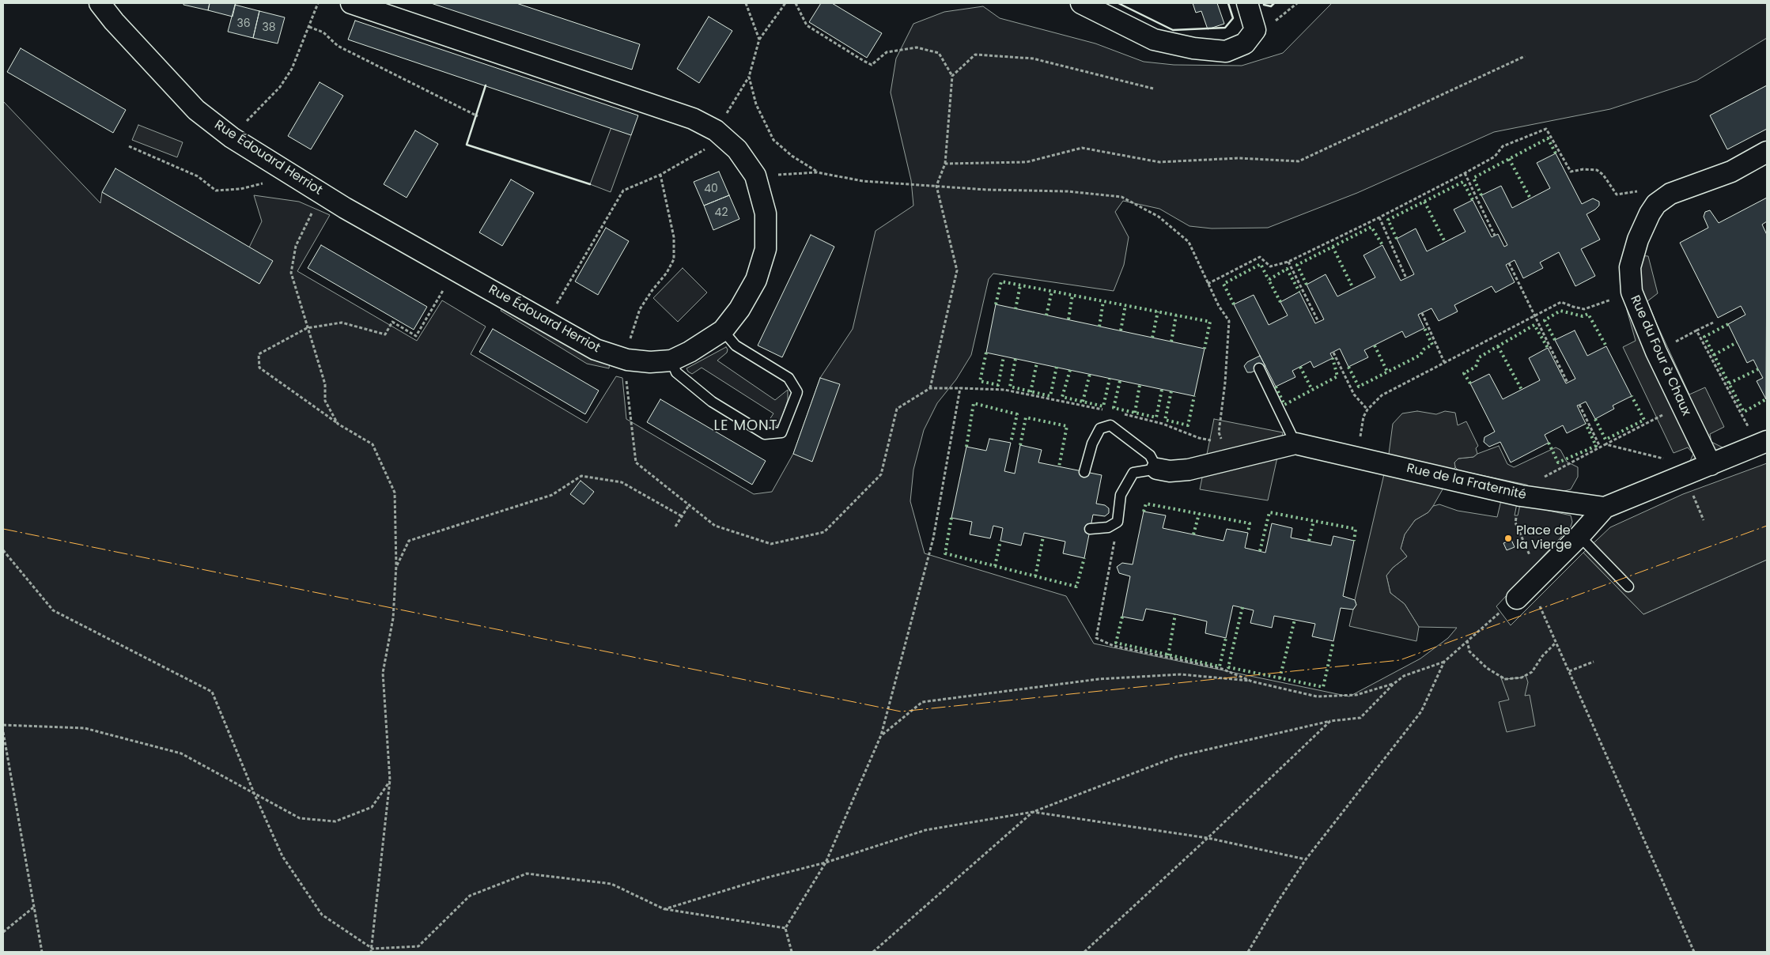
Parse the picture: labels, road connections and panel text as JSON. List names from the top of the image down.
{
  "streets": {
    "street": ["Rue Édouard Herriot", "Rue du Four à Chaux", "Rue de la Fraternité"]
  },
  "districts": ["LE MONT"],
  "places": ["Place de la Vierge"],
  "house_numbers": [
    "36",
    "38",
    "40",
    "42"
  ]
}
